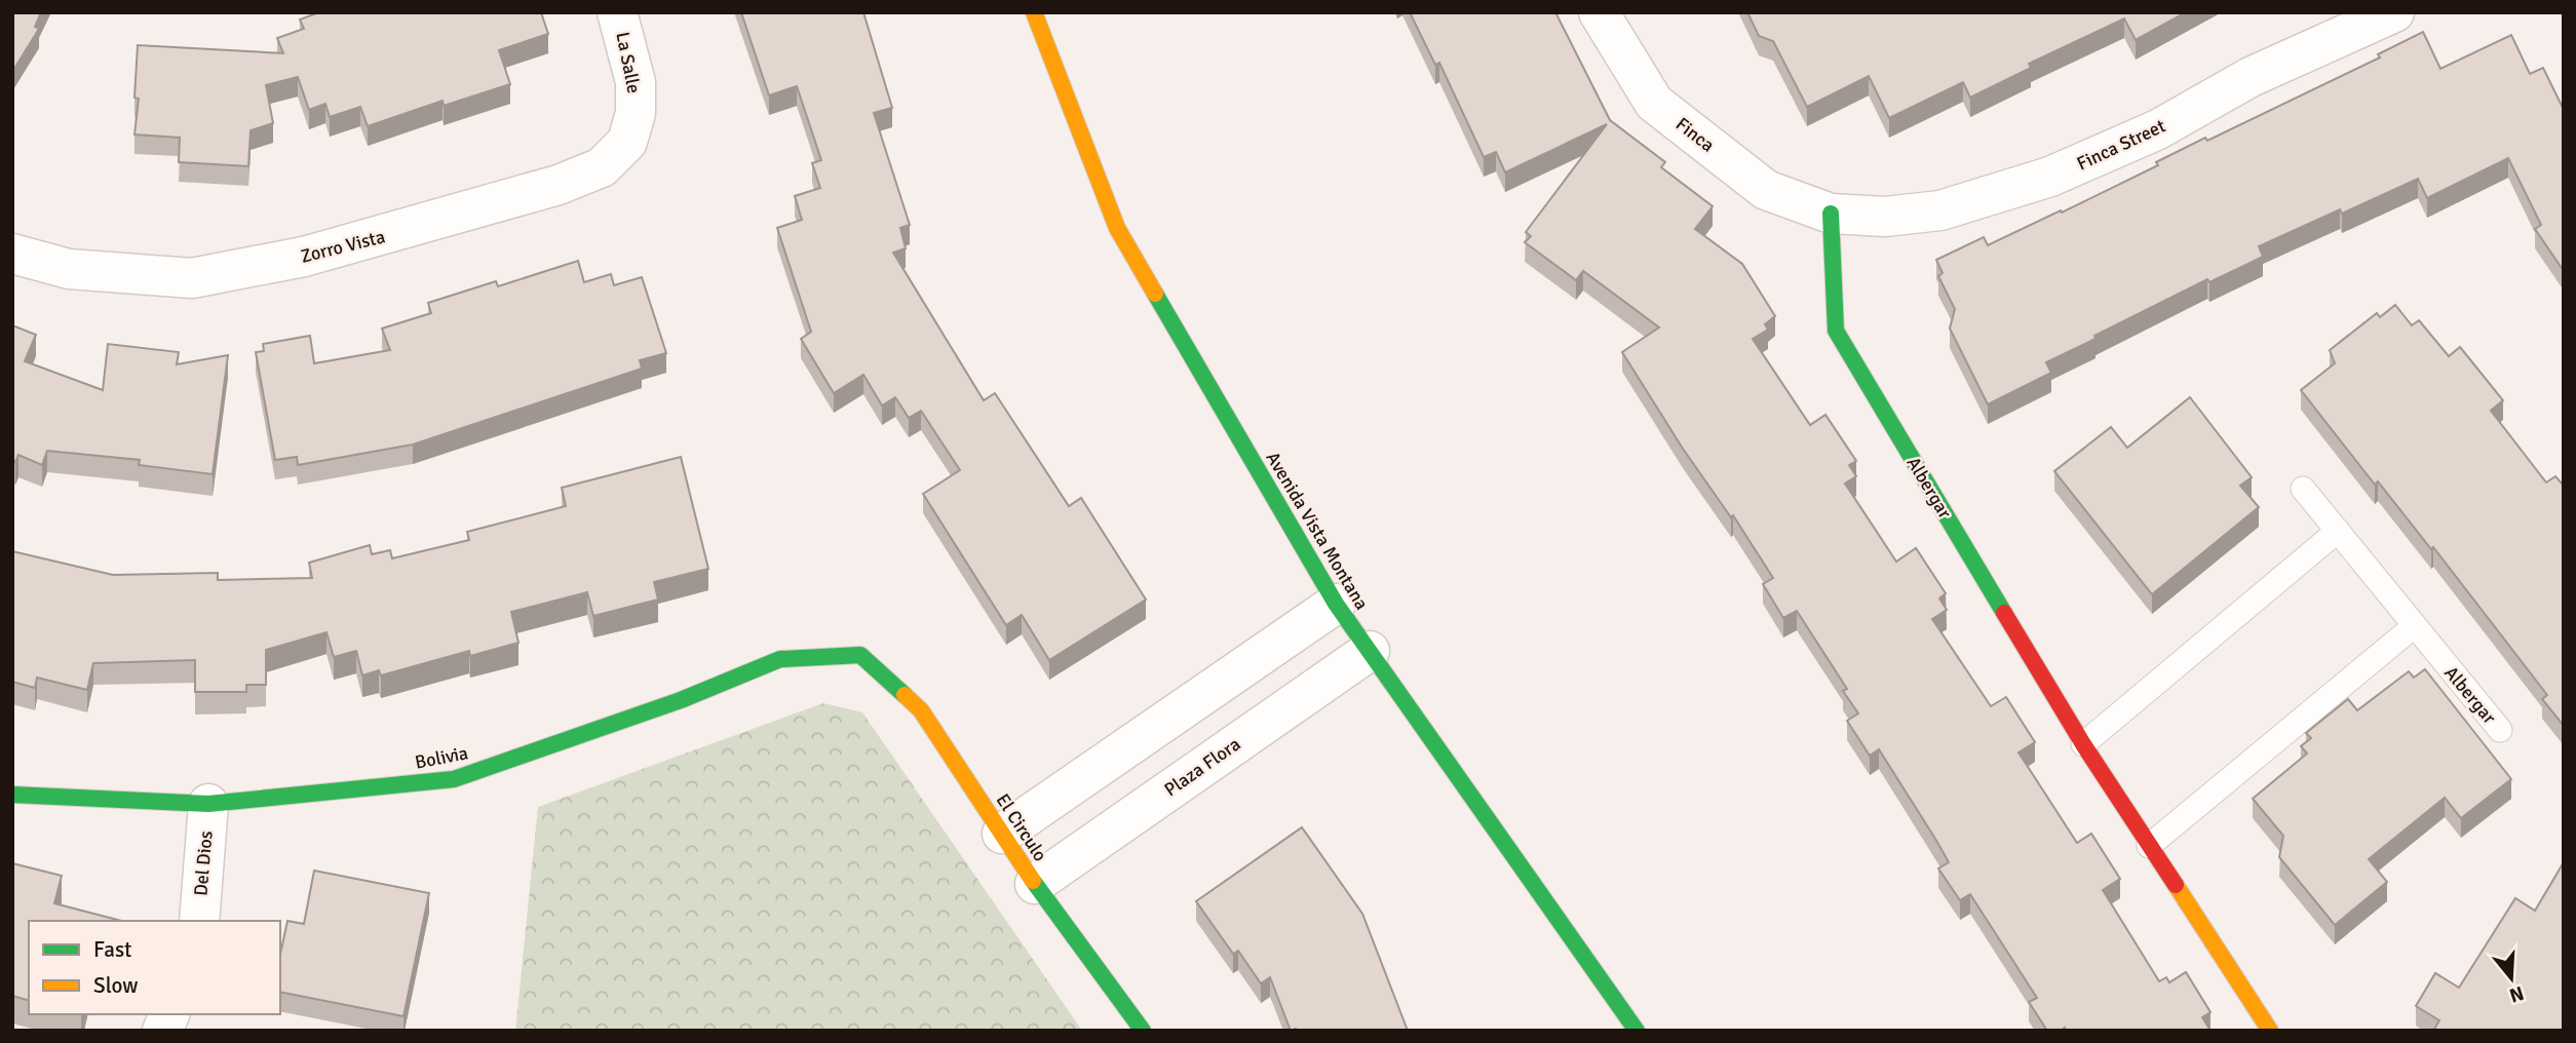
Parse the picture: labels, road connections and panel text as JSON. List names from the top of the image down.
{
  "streets": {
    "street": [
      "La Salle",
      "Finca",
      "Finca Street",
      "Zorro Vista",
      "Albergar",
      "Avenida Vista Montana",
      "Bolivia",
      "Plaza Flora",
      "El Circulo",
      "Del Dios"
    ]
  },
  "crossings": [
    ["La Salle", "Zorro Vista"],
    ["Finca", "Finca Street"],
    ["Finca", "Albergar"],
    ["Finca Street", "Albergar"],
    ["Avenida Vista Montana", "Plaza Flora"],
    ["Bolivia", "El Circulo"],
    ["Bolivia", "Del Dios"],
    ["Plaza Flora", "El Circulo"]
  ],
  "legend": ["Fast", "Slow"],
  "north": "bottom"
}
